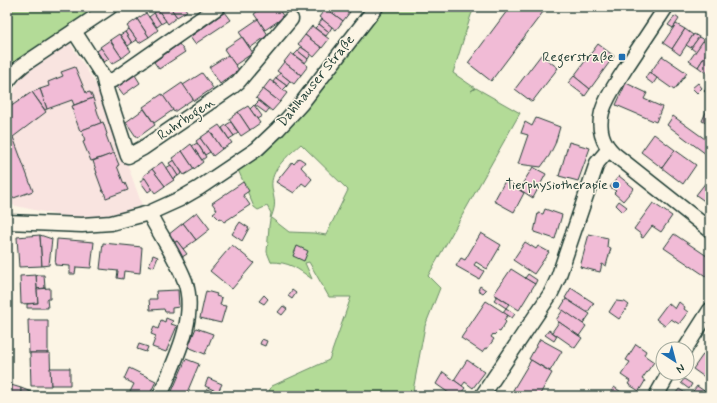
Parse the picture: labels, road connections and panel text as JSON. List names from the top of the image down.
{
  "streets": {
    "street": ["Dahlhauser Straße", "Ruhrbogen"]
  },
  "places": {
    "transit": ["Regerstraße"],
    "other": ["Tierphysiotherapie"]
  },
  "north": "bottom right"
}
